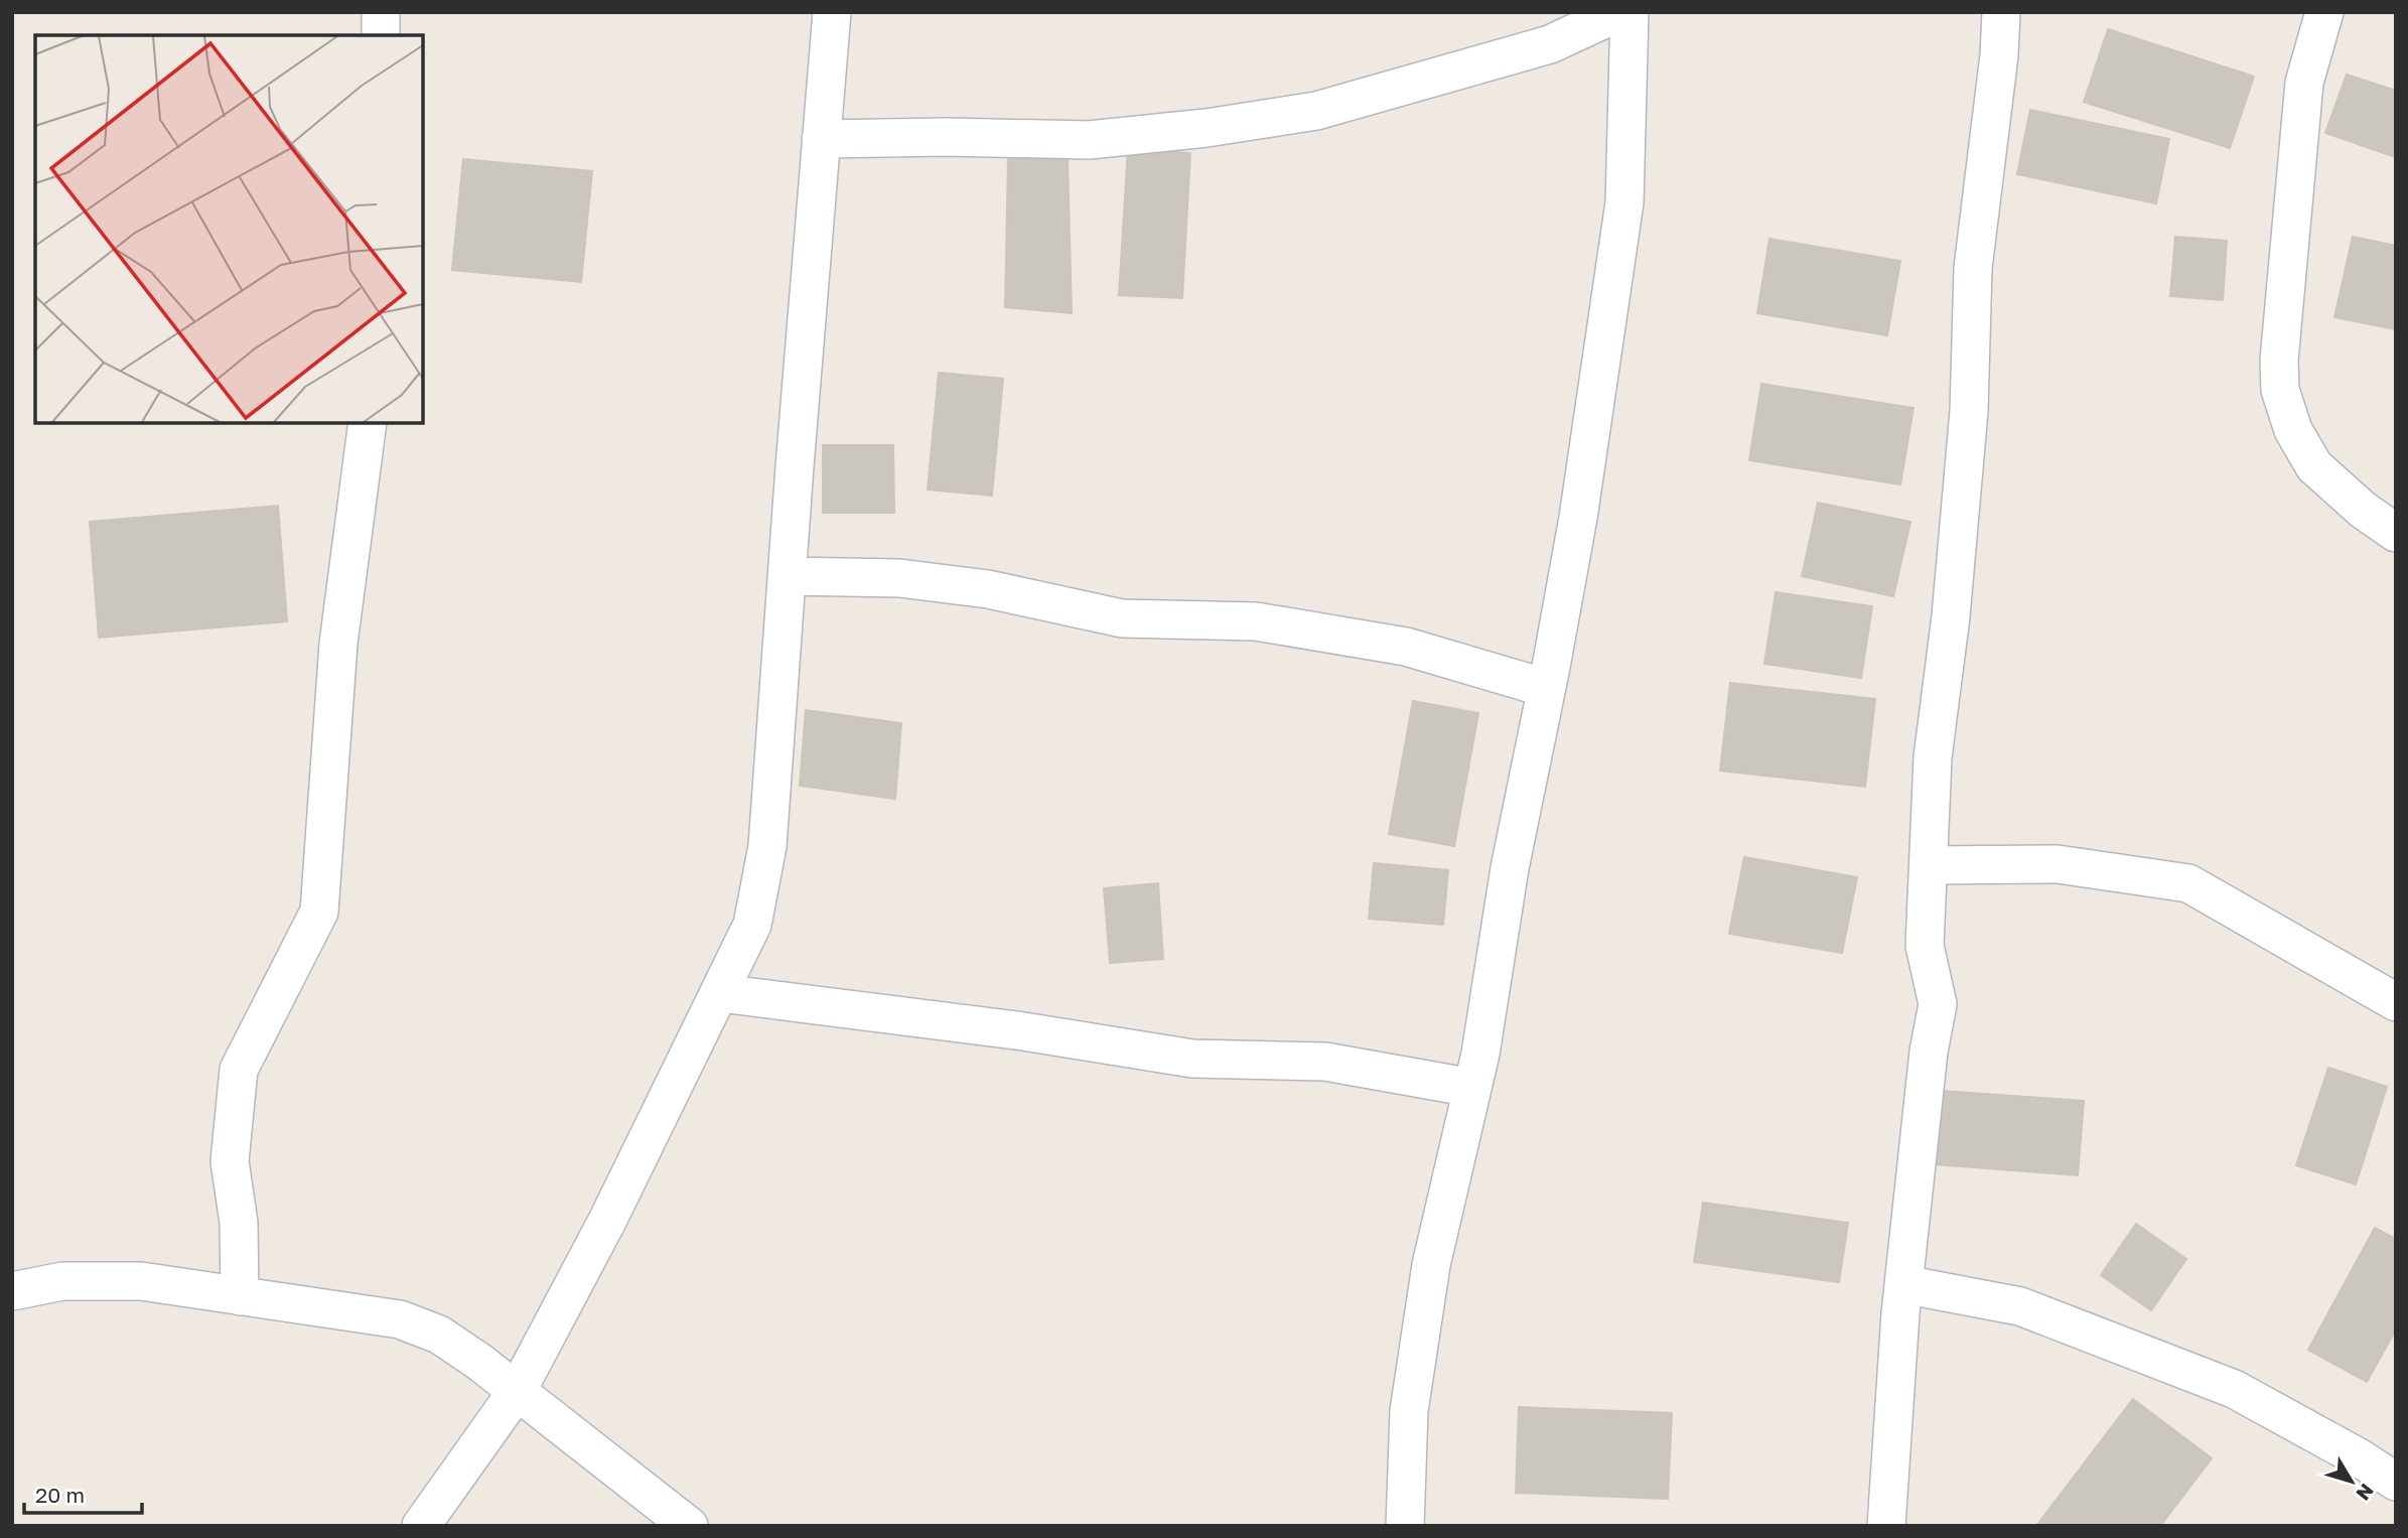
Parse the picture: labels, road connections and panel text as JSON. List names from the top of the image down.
{
  "scale_bar": "20 m",
  "north": "bottom right"
}
